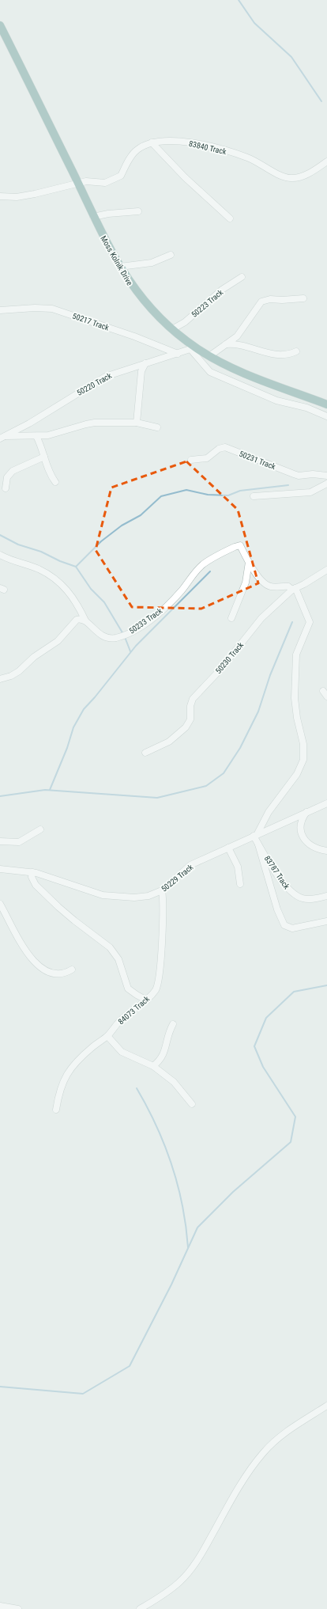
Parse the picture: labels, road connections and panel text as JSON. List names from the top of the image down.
{
  "streets": {
    "main road": ["Moss Kolnik Drive"],
    "street": [
      "83840 Track",
      "50223 Track",
      "50217 Track",
      "50220 Track",
      "50231 Track",
      "50233 Track",
      "50230 Track",
      "83787 Track",
      "50229 Track",
      "84073 Track"
    ]
  },
  "crossings": [
    ["83840 Track", "Moss Kolnik Drive"],
    ["Moss Kolnik Drive", "50223 Track"],
    ["Moss Kolnik Drive", "50220 Track"],
    ["50217 Track", "50220 Track"],
    ["83787 Track", "50229 Track"],
    ["50229 Track", "84073 Track"]
  ]
}
